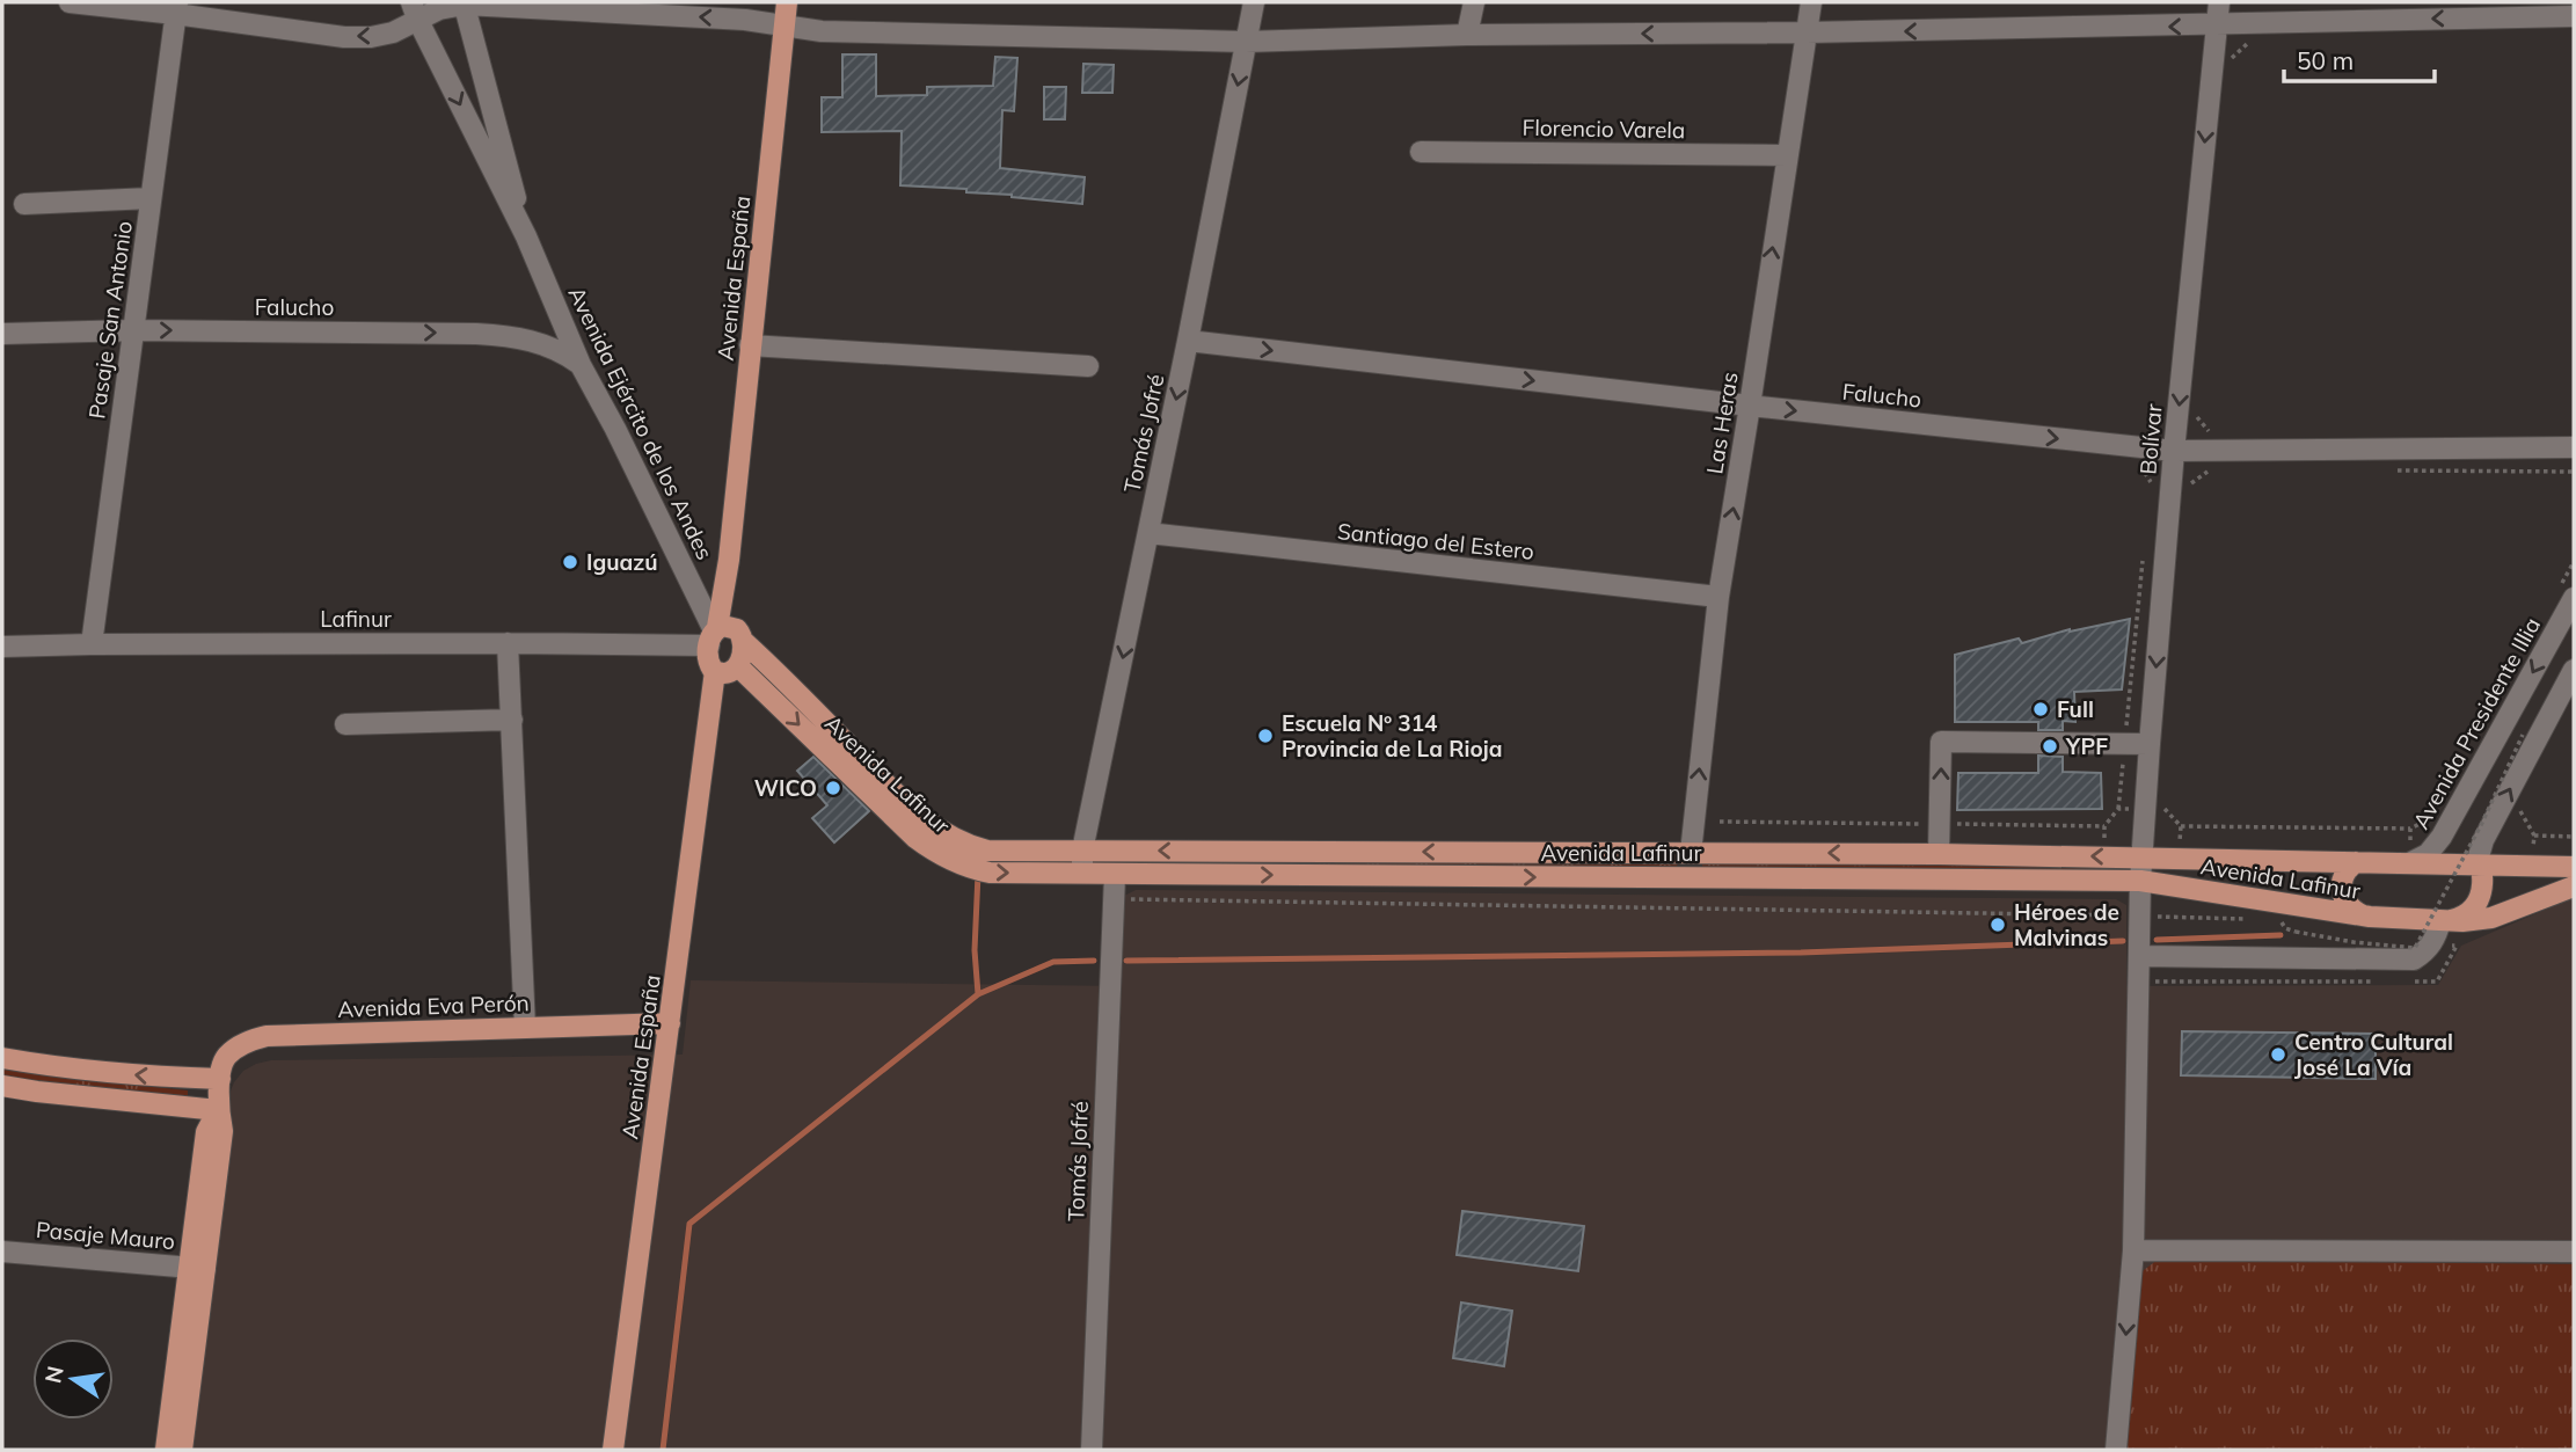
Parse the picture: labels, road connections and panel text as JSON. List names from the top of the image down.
{
  "streets": {
    "main road": ["Avenida España", "Avenida Lafinur", "Avenida Eva Perón"],
    "street": [
      "Florencio Varela",
      "Falucho",
      "Pasaje San Antonio",
      "Avenida Ejército de los Andes",
      "Las Heras",
      "Tomás Jofré",
      "Bolívar",
      "Santiago del Estero",
      "Lafinur",
      "Avenida Presidente Illia",
      "Pasaje Mauro"
    ]
  },
  "crossings": [
    ["Florencio Varela", "Las Heras"],
    ["Avenida España", "Avenida Ejército de los Andes"],
    ["Avenida España", "Lafinur"],
    ["Avenida España", "Avenida Lafinur"],
    ["Avenida España", "Avenida Eva Perón"],
    ["Falucho", "Pasaje San Antonio"],
    ["Falucho", "Avenida Ejército de los Andes"],
    ["Falucho", "Las Heras"],
    ["Falucho", "Tomás Jofré"],
    ["Falucho", "Bolívar"],
    ["Pasaje San Antonio", "Lafinur"],
    ["Avenida Ejército de los Andes", "Lafinur"],
    ["Avenida Ejército de los Andes", "Avenida Lafinur"],
    ["Las Heras", "Santiago del Estero"],
    ["Las Heras", "Avenida Lafinur"],
    ["Tomás Jofré", "Santiago del Estero"],
    ["Tomás Jofré", "Avenida Lafinur"],
    ["Bolívar", "Avenida Lafinur"],
    ["Lafinur", "Avenida Lafinur"],
    ["Avenida Presidente Illia", "Avenida Lafinur"]
  ],
  "one_way": [
    "Falucho",
    "Las Heras",
    "Tomás Jofré",
    "Bolívar"
  ],
  "places": [
    "Iguazú",
    "Full",
    "Escuela Nº 314 Provincia de La Rioja",
    "YPF",
    "WICO",
    "Héroes de Malvinas",
    "Centro Cultural José La Vía"
  ],
  "scale_bar": "50 m",
  "north": "left"
}
